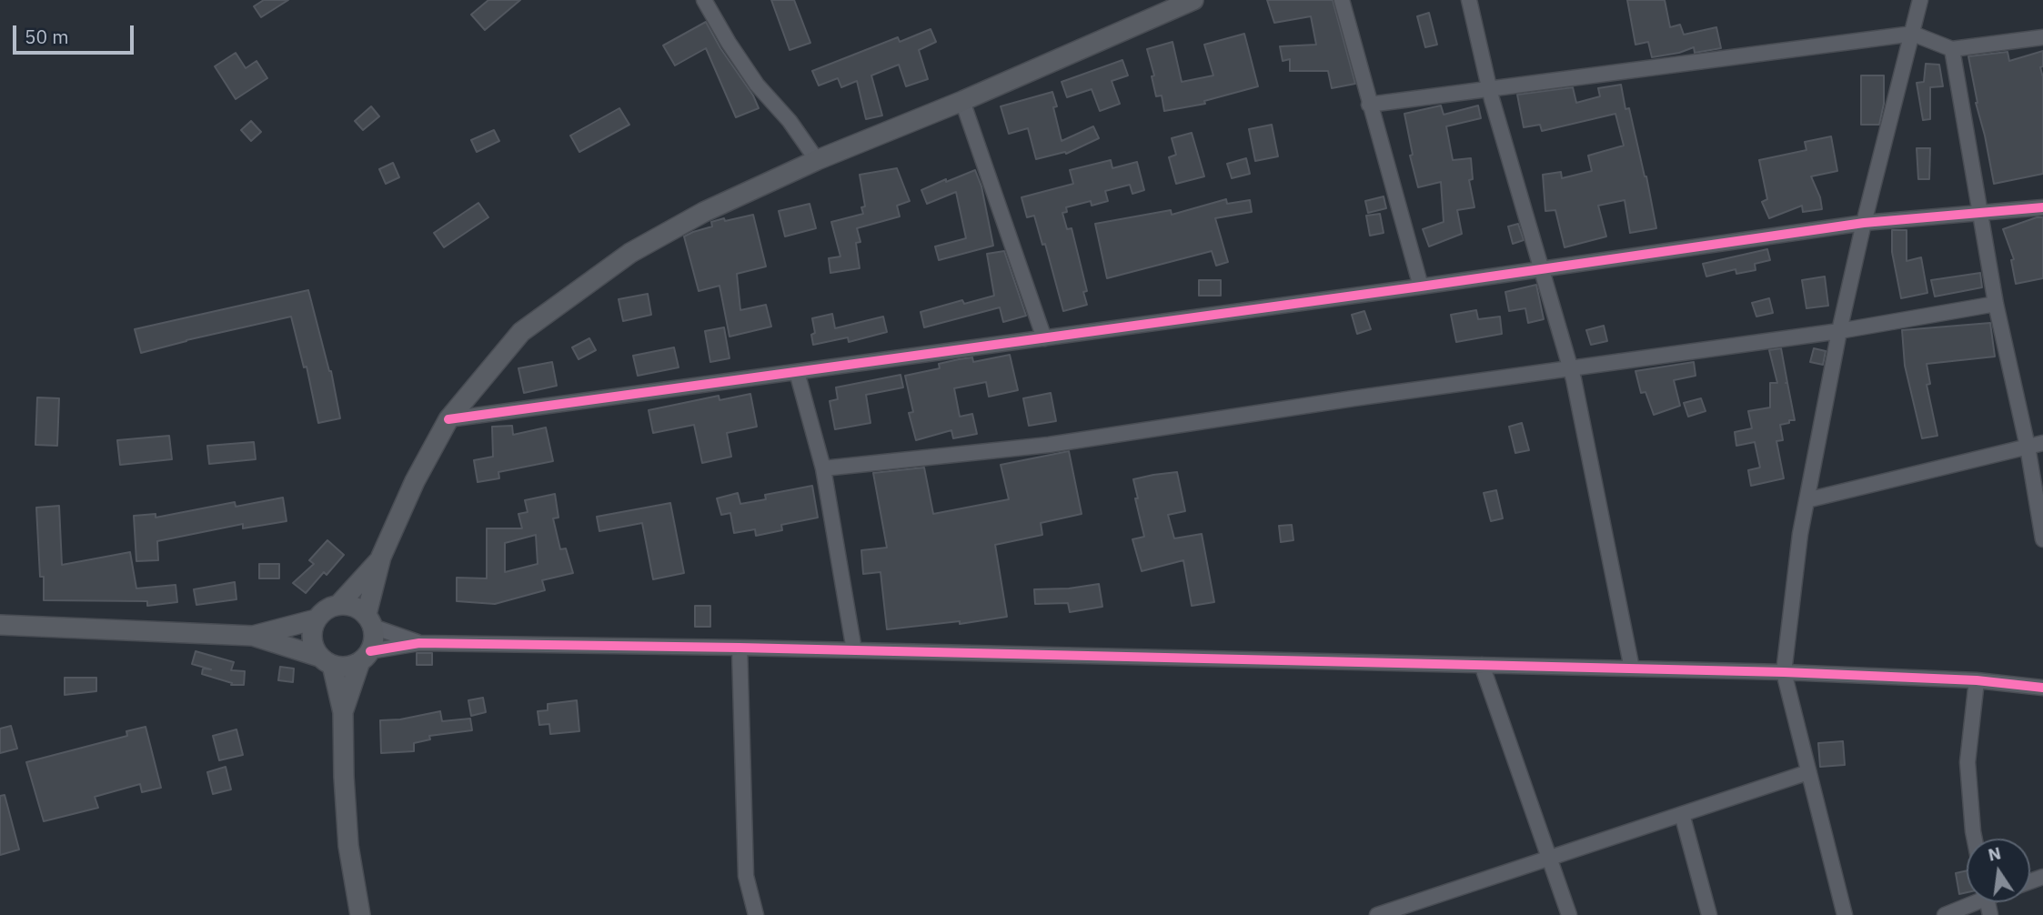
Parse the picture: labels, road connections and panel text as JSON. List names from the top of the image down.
{
  "scale_bar": "50 m",
  "north": "top"
}
